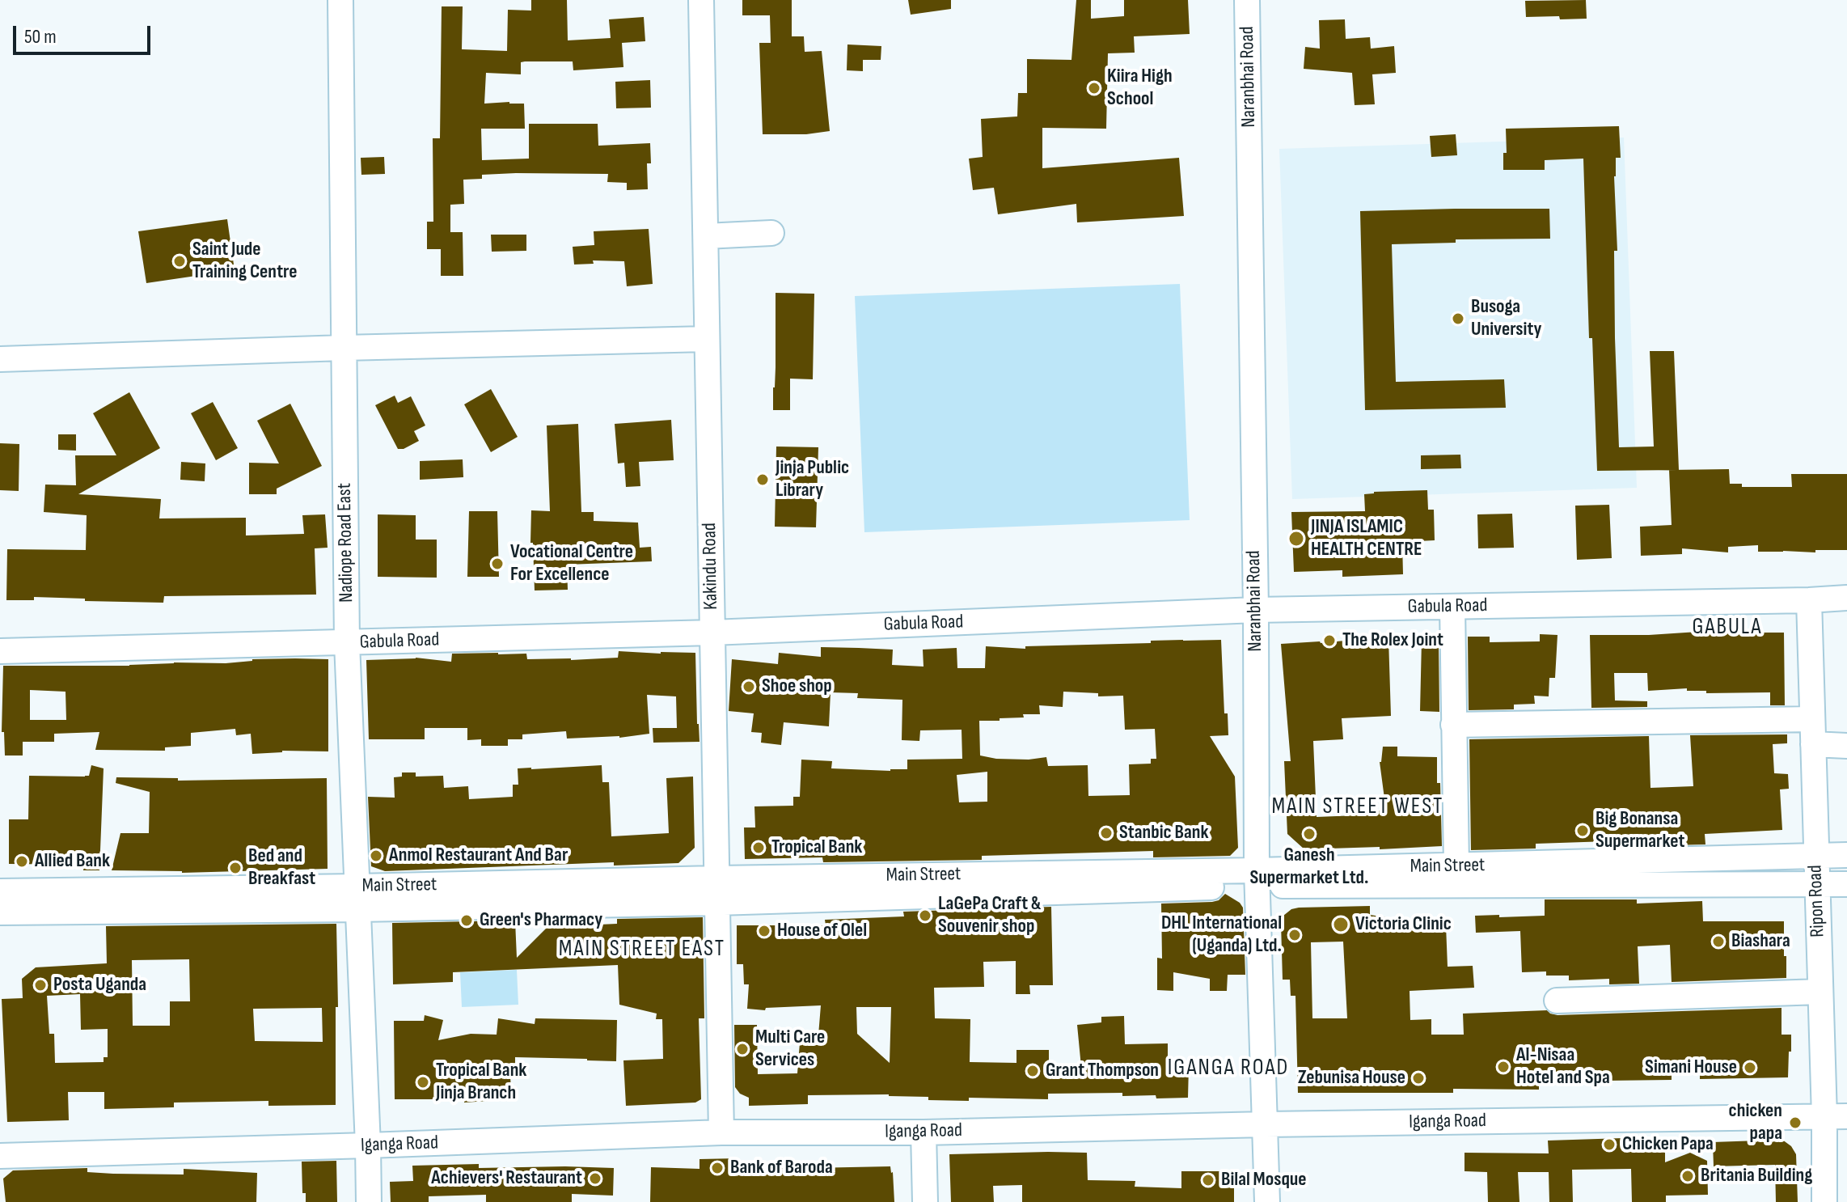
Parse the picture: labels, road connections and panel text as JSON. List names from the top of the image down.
{
  "streets": {
    "street": [
      "Naranbhai Road",
      "Nadiope Road East",
      "Kakindu Road",
      "Gabula Road",
      "Main Street",
      "Ripon Road",
      "Iganga Road"
    ]
  },
  "crossings": [
    ["Naranbhai Road", "Gabula Road"],
    ["Naranbhai Road", "Main Street"],
    ["Naranbhai Road", "Iganga Road"],
    ["Nadiope Road East", "Gabula Road"],
    ["Nadiope Road East", "Main Street"],
    ["Nadiope Road East", "Iganga Road"],
    ["Kakindu Road", "Gabula Road"],
    ["Kakindu Road", "Main Street"],
    ["Kakindu Road", "Iganga Road"],
    ["Gabula Road", "Ripon Road"],
    ["Main Street", "Ripon Road"],
    ["Ripon Road", "Iganga Road"]
  ],
  "districts": [
    "GABULA",
    "MAIN STREET WEST",
    "MAIN STREET EAST",
    "IGANGA ROAD"
  ],
  "places": [
    "Kiira High School",
    "Saint Jude Training Centre",
    "Busoga University",
    "Jinja Public Library",
    "JINJA ISLAMIC HEALTH CENTRE",
    "Vocational Centre For Excellence",
    "The Rolex Joint",
    "Shoe shop",
    "Big Bonansa Supermarket",
    "Stanbic Bank",
    "Ganesh Supermarket Ltd.",
    "Tropical Bank",
    "Anmol Restaurant And Bar",
    "Allied Bank",
    "Bed and Breakfast",
    "LaGePa Craft & Souvenir shop",
    "Green's Pharmacy",
    "Victoria Clinic",
    "House of Olel",
    "DHL International (Uganda) Ltd.",
    "Biashara",
    "Posta Uganda",
    "Multi Care Services",
    "Al-Nisaa Hotel and Spa",
    "Simani House",
    "Grant Thompson",
    "Zebunisa House",
    "Tropical Bank Jinja Branch",
    "chicken papa",
    "Chicken Papa",
    "Bank of Baroda",
    "Britania Building",
    "Achievers' Restaurant",
    "Bilal Mosque"
  ],
  "scale_bar": "50 m"
}
